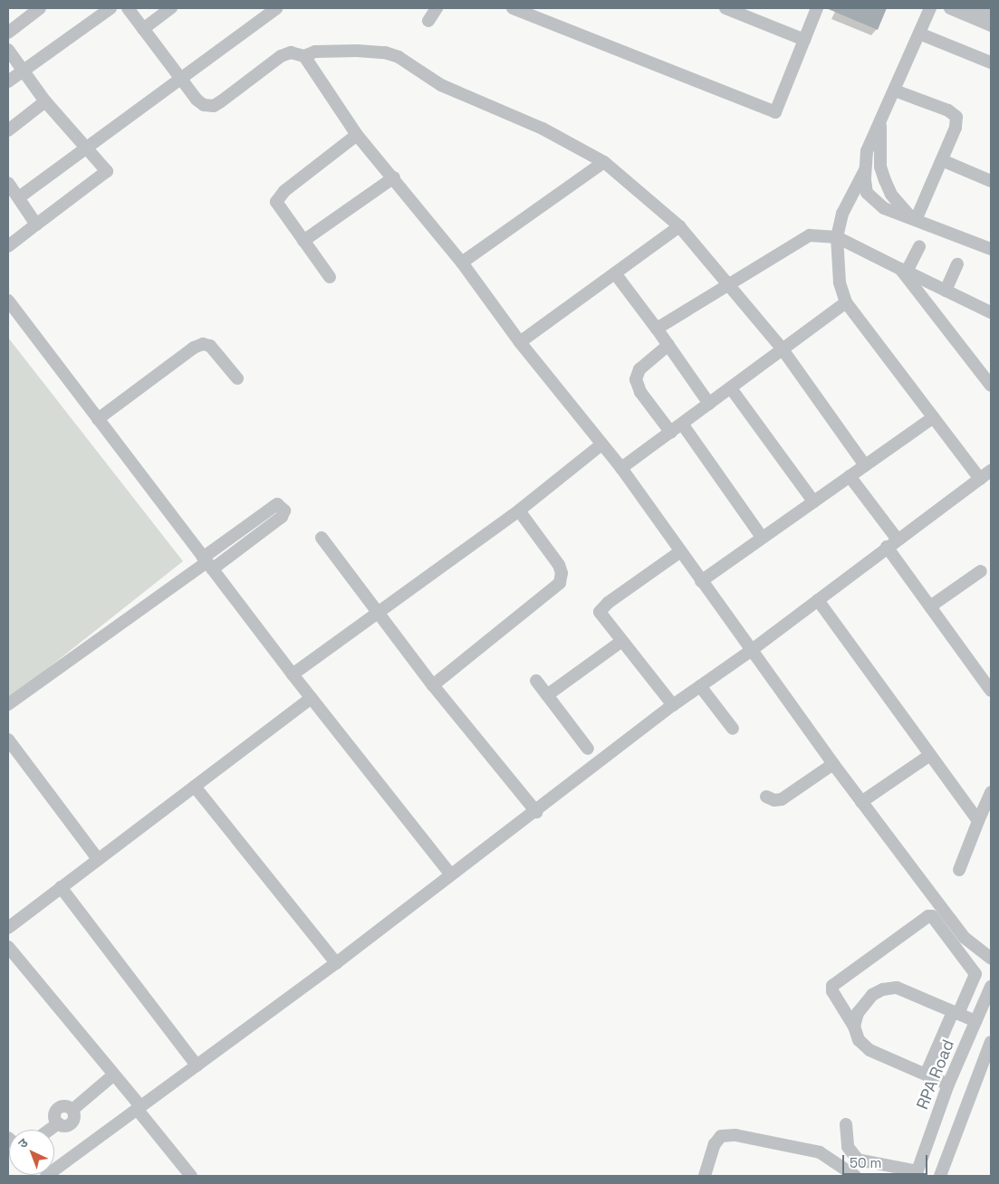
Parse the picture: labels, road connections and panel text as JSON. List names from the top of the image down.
{
  "streets": {
    "street": ["RPA Road"]
  },
  "scale_bar": "50 m",
  "north": "top left"
}
